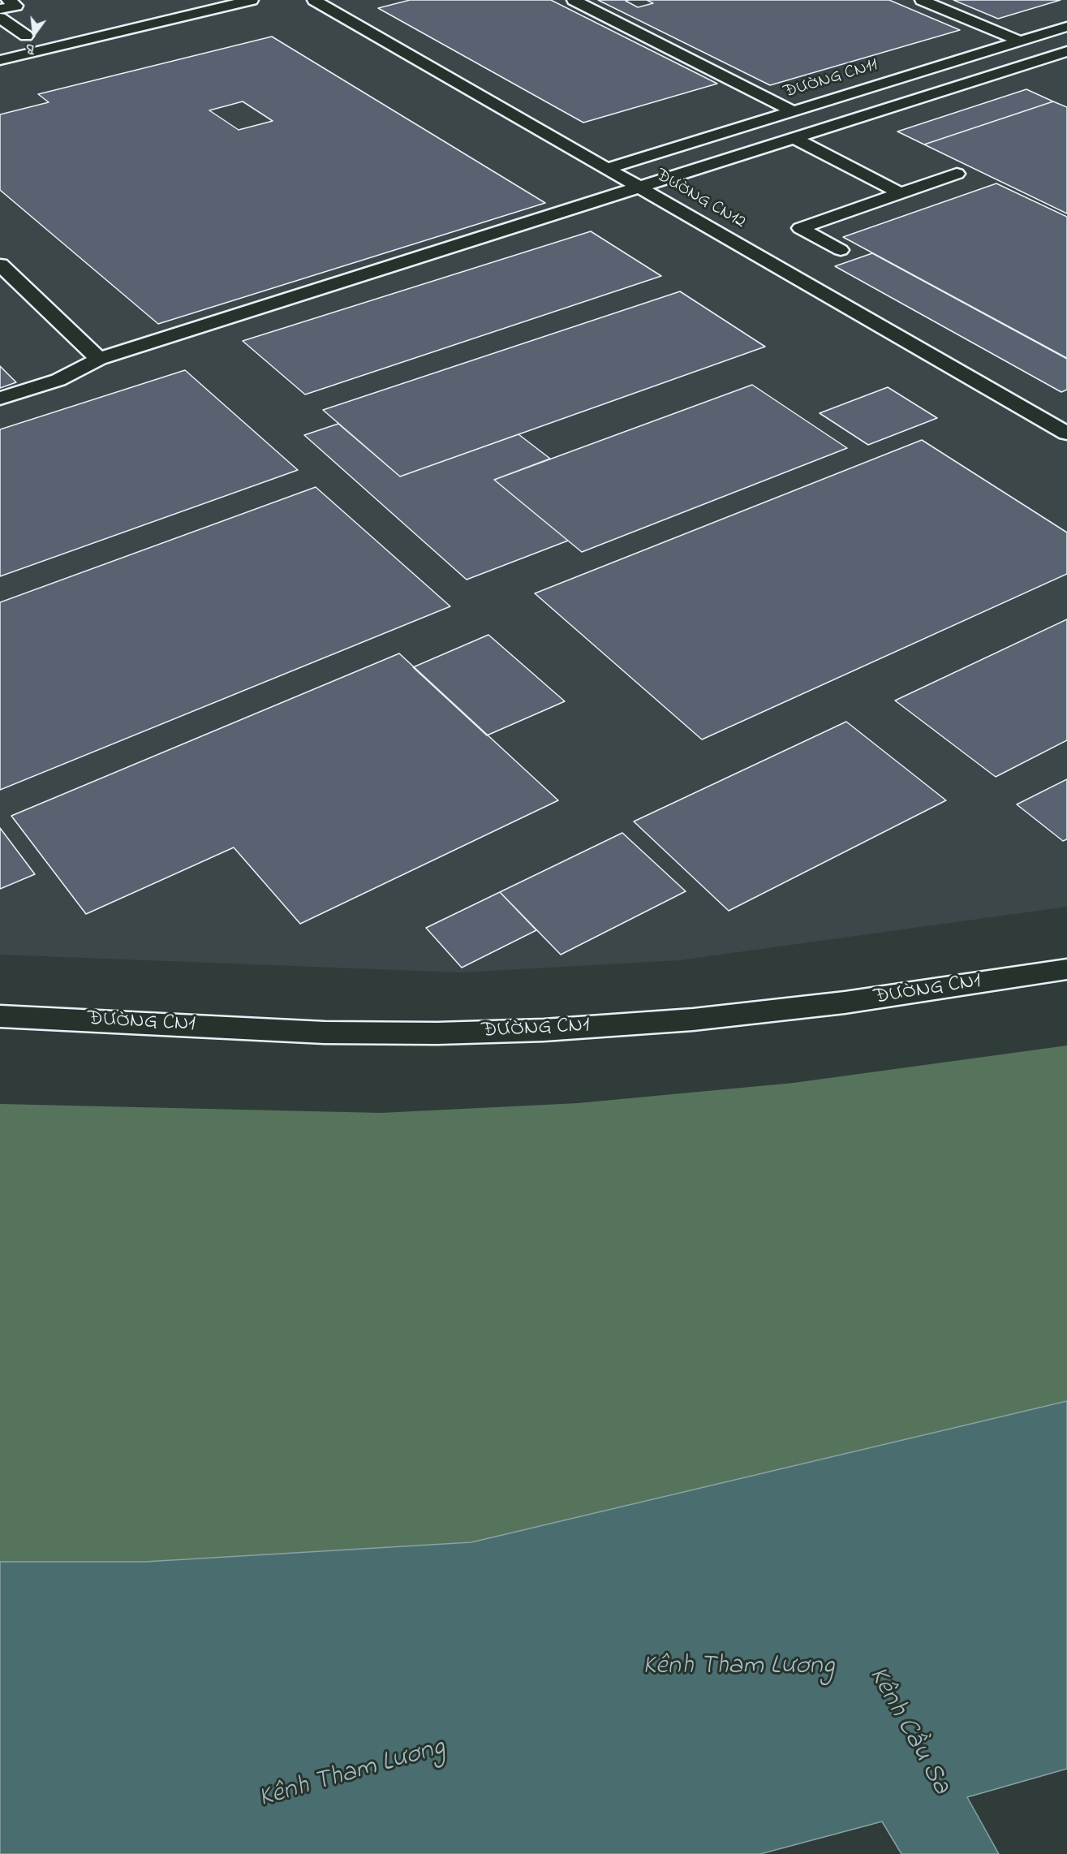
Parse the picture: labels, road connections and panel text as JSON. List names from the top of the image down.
{
  "streets": {
    "street": ["ĐƯỜNG CN11", "ĐƯỜNG CN12", "ĐƯỜNG CN1"]
  },
  "crossings": [
    ["ĐƯỜNG CN11", "ĐƯỜNG CN12"]
  ],
  "water": ["Kênh Tham Lương", "Kênh Cầu Sa"],
  "north": "bottom"
}
